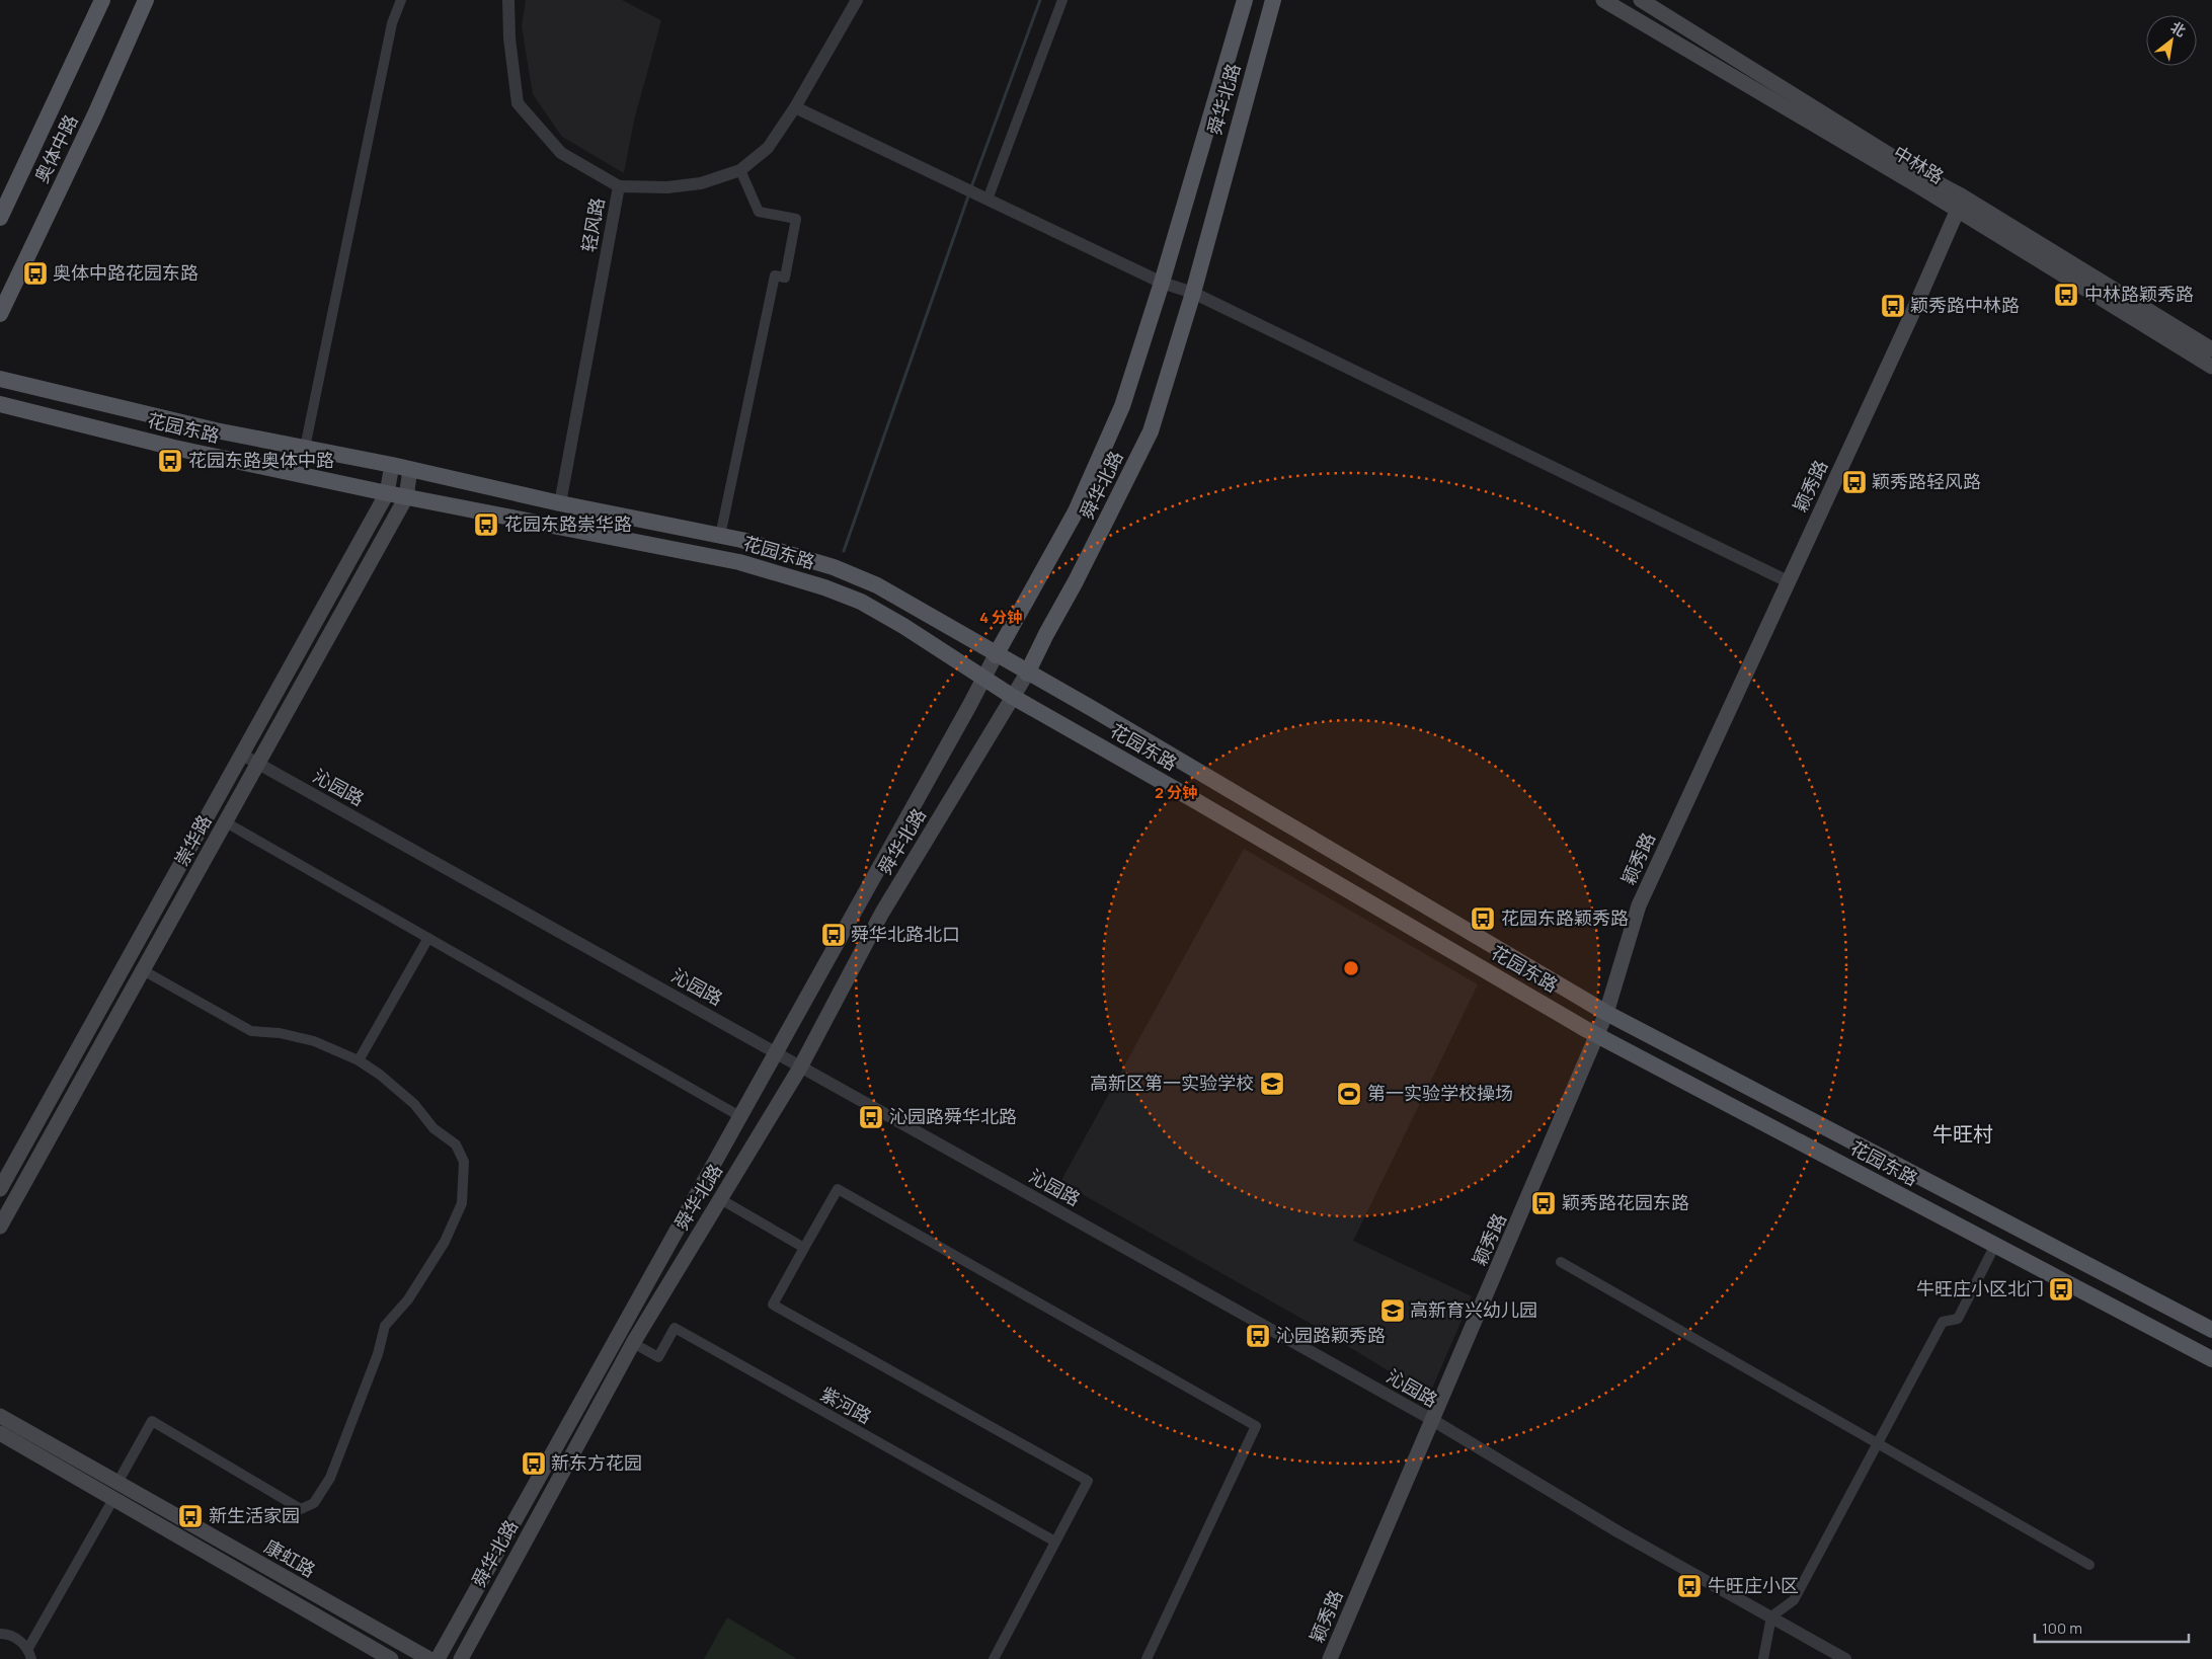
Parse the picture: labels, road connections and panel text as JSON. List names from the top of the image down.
{
  "streets": {
    "main road": [
      "舜华北路",
      "奥体中路",
      "中林路",
      "花园东路",
      "颖秀路",
      "崇华路",
      "康虹路"
    ],
    "street": ["轻风路", "沁园路", "紫河路"]
  },
  "crossings": [
    ["舜华北路", "花园东路"],
    ["舜华北路", "沁园路"],
    ["舜华北路", "紫河路"],
    ["中林路", "颖秀路"],
    ["轻风路", "花园东路"],
    ["花园东路", "颖秀路"],
    ["花园东路", "崇华路"],
    ["颖秀路", "沁园路"],
    ["沁园路", "崇华路"]
  ],
  "districts": ["牛旺村"],
  "places": {
    "bus stop": [
      "奥体中路花园东路",
      "中林路颖秀路",
      "颖秀路中林路",
      "花园东路奥体中路",
      "颖秀路轻风路",
      "花园东路崇华路",
      "花园东路颖秀路",
      "舜华北路北口",
      "沁园路舜华北路",
      "颖秀路花园东路",
      "牛旺庄小区北门",
      "沁园路颖秀路",
      "新东方花园",
      "新生活家园",
      "牛旺庄小区"
    ],
    "school or university": ["高新区第一实验学校", "高新育兴幼儿园"],
    "sports": ["第一实验学校操场"]
  },
  "scale_bar": "100 m",
  "north": "top right",
  "rings": ["4 分钟", "2 分钟"]
}
